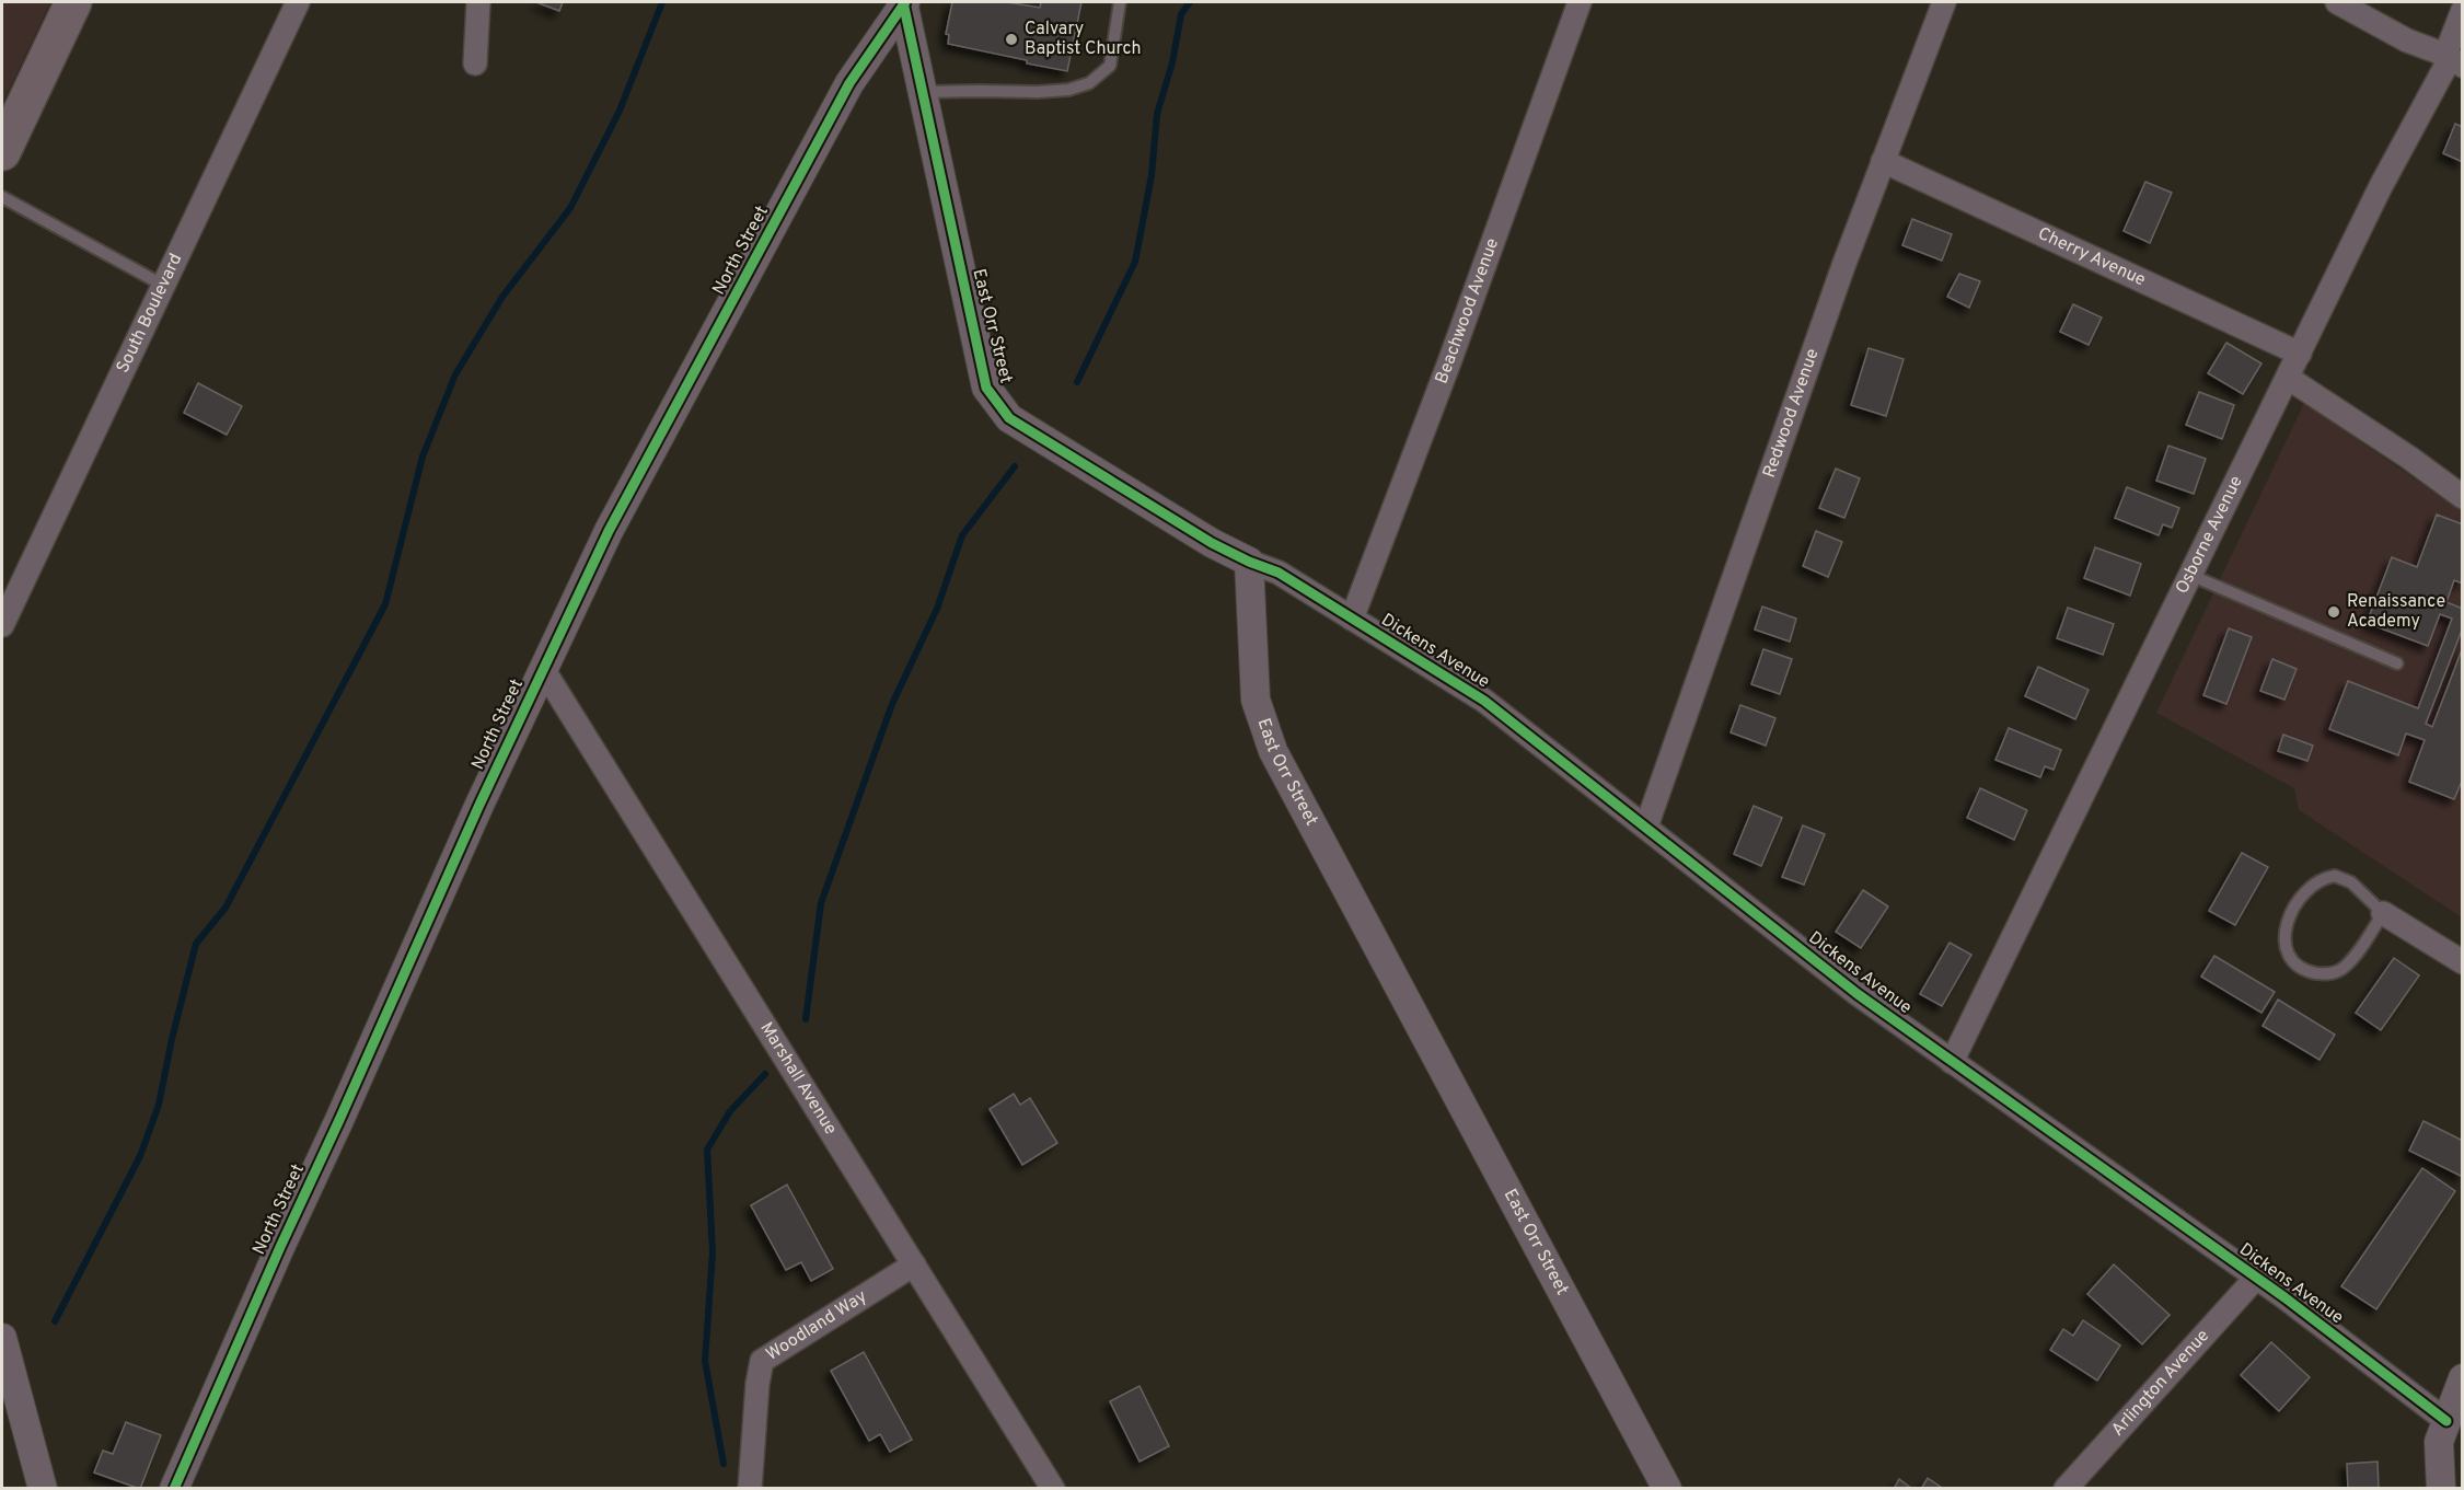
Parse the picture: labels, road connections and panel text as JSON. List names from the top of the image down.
{
  "streets": {
    "street": [
      "North Street",
      "Cherry Avenue",
      "Beachwood Avenue",
      "South Boulevard",
      "East Orr Street",
      "Redwood Avenue",
      "Osborne Avenue",
      "Dickens Avenue",
      "Marshall Avenue",
      "Woodland Way",
      "Arlington Avenue"
    ]
  },
  "crossings": [
    ["North Street", "East Orr Street"],
    ["North Street", "Marshall Avenue"],
    ["Cherry Avenue", "Redwood Avenue"],
    ["Cherry Avenue", "Osborne Avenue"],
    ["Beachwood Avenue", "Dickens Avenue"],
    ["East Orr Street", "Dickens Avenue"],
    ["Redwood Avenue", "Dickens Avenue"],
    ["Osborne Avenue", "Dickens Avenue"],
    ["Dickens Avenue", "Arlington Avenue"],
    ["Marshall Avenue", "Woodland Way"]
  ],
  "places": ["Calvary Baptist Church", "Renaissance Academy"]
}
